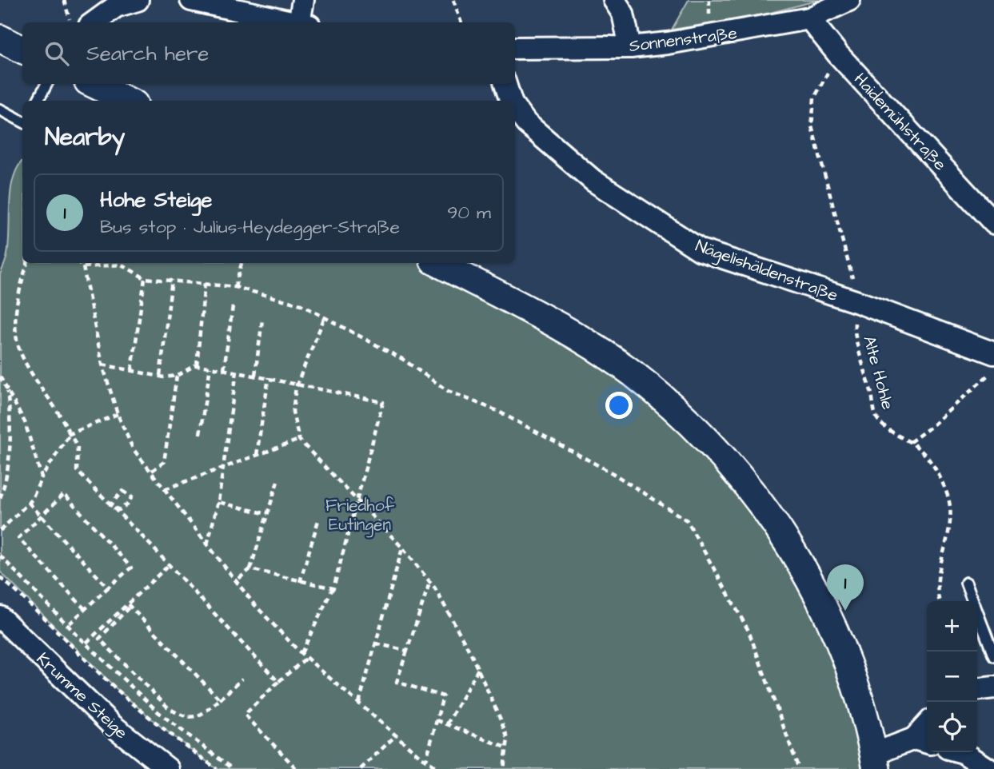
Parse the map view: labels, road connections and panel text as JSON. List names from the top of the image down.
{
  "streets": {
    "street": [
      "Sonnenstraße",
      "Haidemühlstraße",
      "Nägelishäldenstraße",
      "Krumme Steige"
    ],
    "path": ["Alte Hohle"]
  },
  "crossings": [
    ["Sonnenstraße", "Haidemühlstraße"]
  ],
  "parks": ["Friedhof Eutingen"],
  "page": {
    "search": "Search here",
    "heading": "Nearby",
    "list": [
      {
        "mark": "1",
        "name": "Hohe Steige",
        "note": "Bus stop · Julius-Heydegger-Straße",
        "value": "90 m"
      }
    ],
    "pins": "1",
    "map_buttons": ["+", "−"]
  }
}
